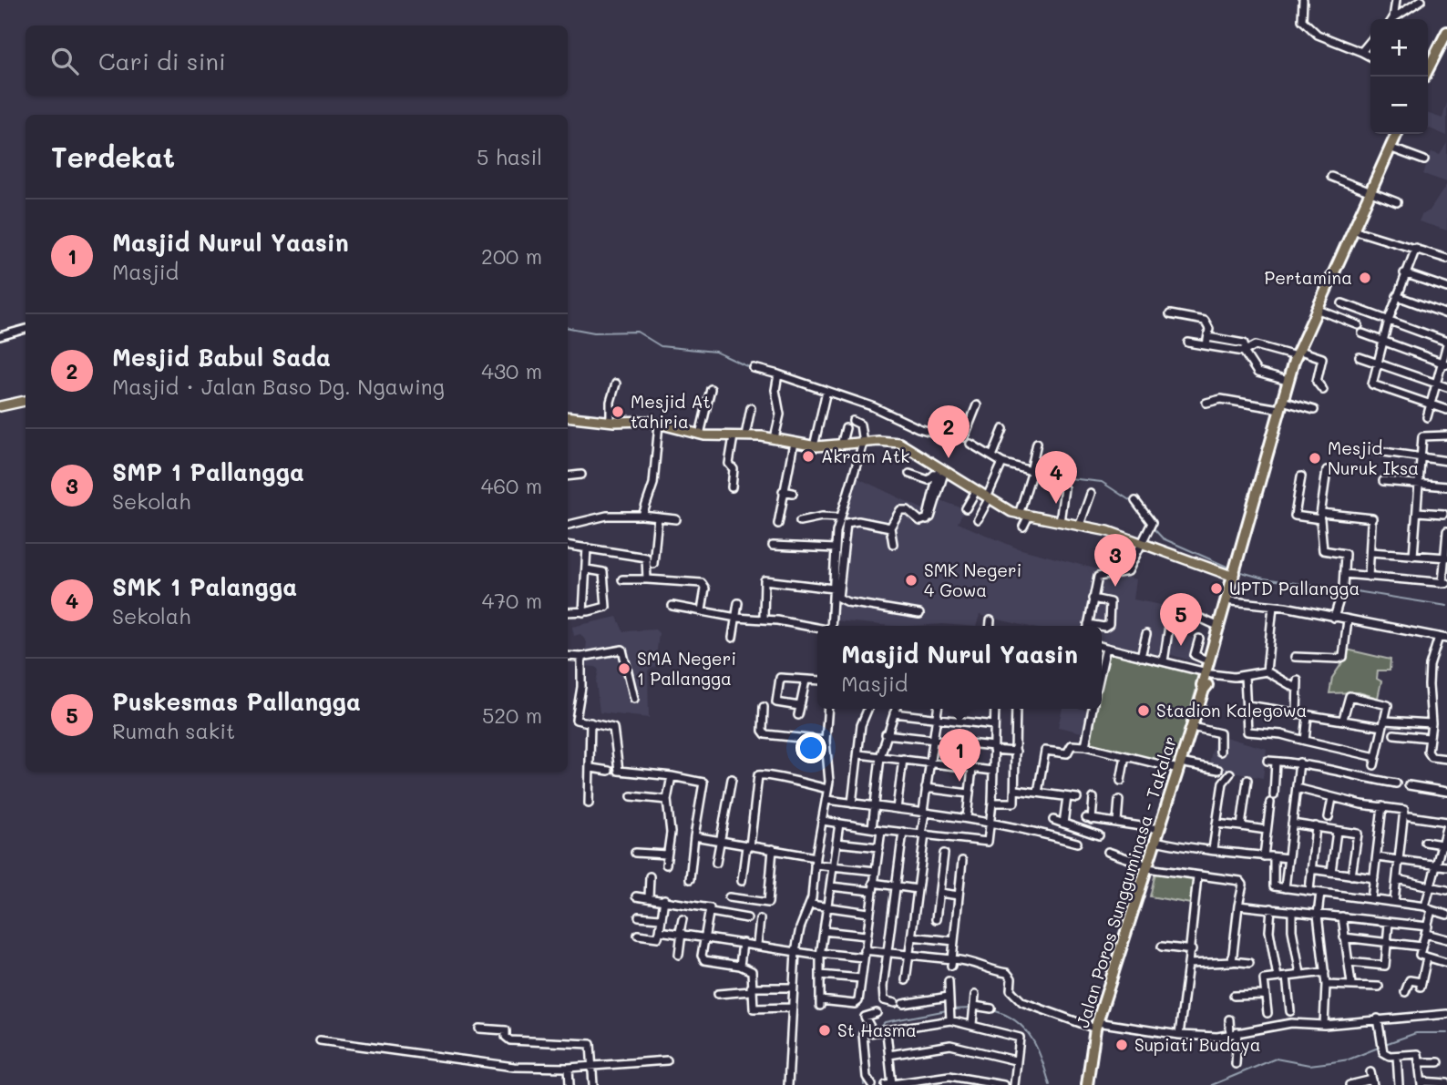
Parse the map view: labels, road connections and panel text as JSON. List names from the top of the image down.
{
  "streets": {
    "highway": ["Jalan Poros Sungguminasa - Takalar"]
  },
  "places": [
    "Pertamina",
    "Mesjid At tahiria",
    "Akram Atk",
    "Mesjid Nuruk Iksa",
    "SMK Negeri 4 Gowa",
    "UPTD Pallangga",
    "SMA Negeri 1 Pallangga",
    "Stadion Kalegowa",
    "St Hasma",
    "Supiati Budaya"
  ],
  "page": {
    "map_buttons": ["+", "−"],
    "search": "Cari di sini",
    "heading": ["Terdekat", "5 hasil"],
    "list": [
      {
        "mark": "1",
        "name": "Masjid Nurul Yaasin",
        "note": "Masjid",
        "value": "200 m"
      },
      {
        "mark": "2",
        "name": "Mesjid Babul Sada",
        "note": "Masjid · Jalan Baso Dg. Ngawing",
        "value": "430 m"
      },
      {
        "mark": "3",
        "name": "SMP 1 Pallangga",
        "note": "Sekolah",
        "value": "460 m"
      },
      {
        "mark": "4",
        "name": "SMK 1 Palangga",
        "note": "Sekolah",
        "value": "470 m"
      },
      {
        "mark": "5",
        "name": "Puskesmas Pallangga",
        "note": "Rumah sakit",
        "value": "520 m"
      }
    ],
    "pins": [
      "2",
      "4",
      "3",
      "5",
      "1"
    ],
    "popup": ["Masjid Nurul Yaasin", "Masjid"]
  }
}
